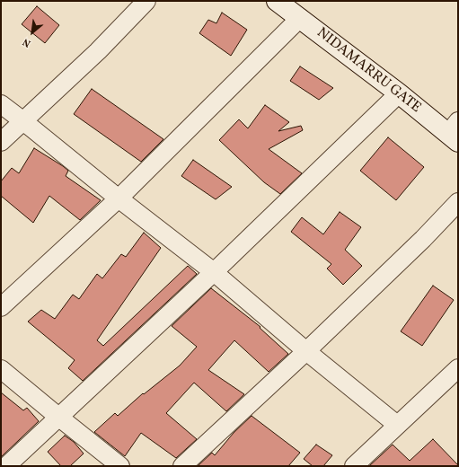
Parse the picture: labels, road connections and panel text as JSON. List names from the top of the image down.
{
  "streets": {
    "main road": ["NIDAMARRU GATE"]
  },
  "north": "bottom left"
}
